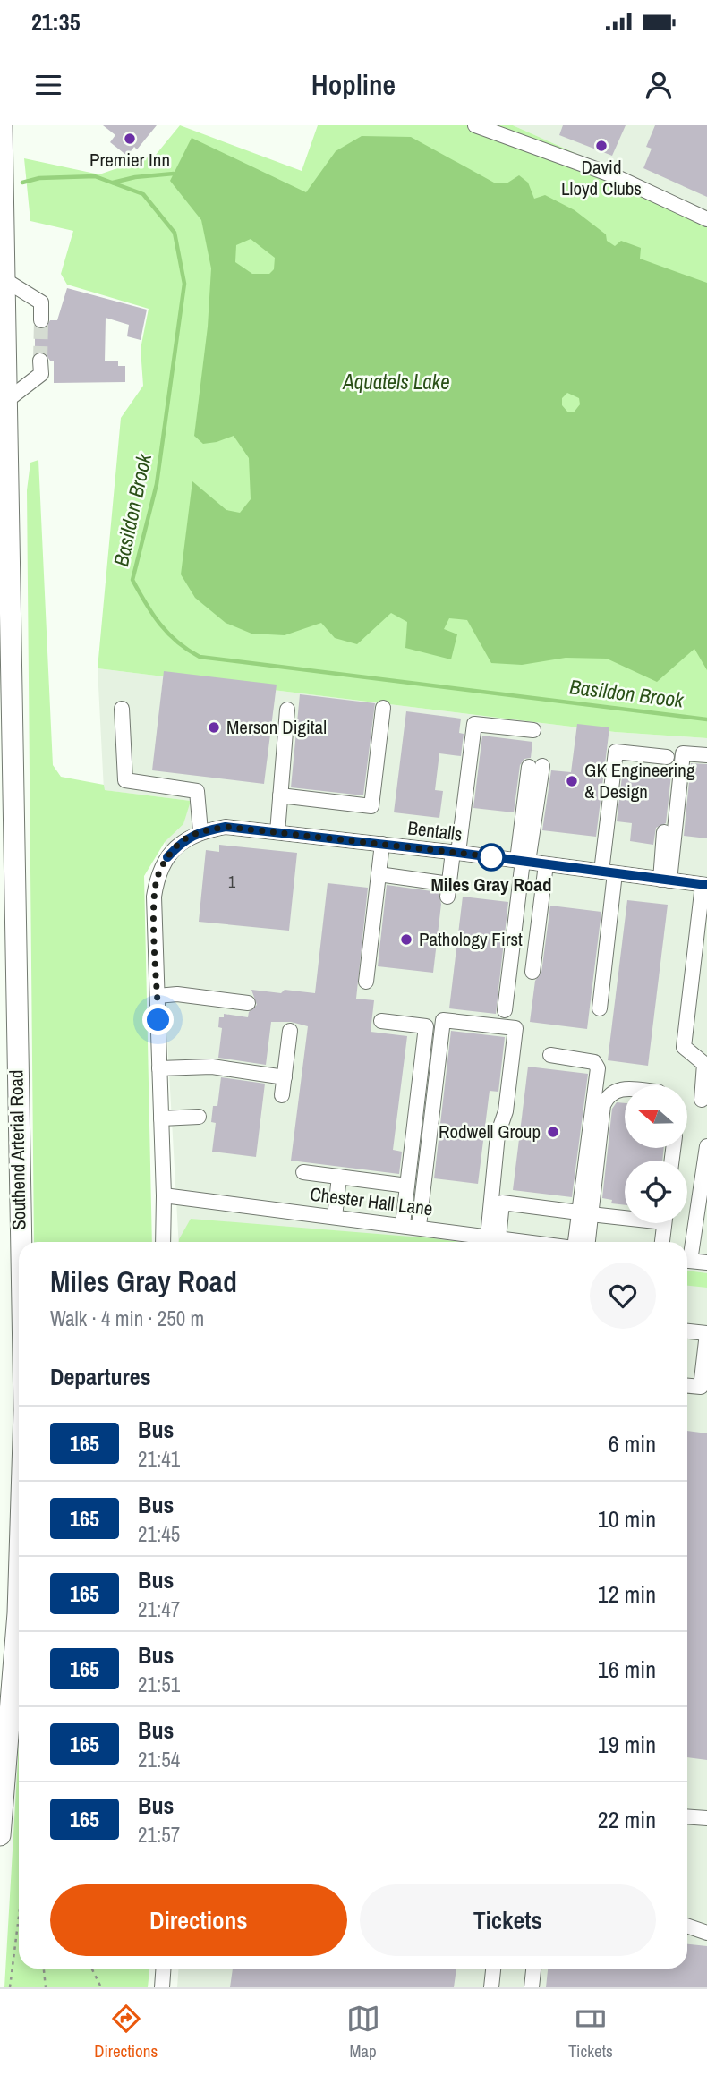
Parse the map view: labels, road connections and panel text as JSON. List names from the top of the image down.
{
  "streets": {
    "highway": ["Southend Arterial Road"],
    "street": ["Bentalls", "Chester Hall Lane"]
  },
  "water": ["Aquatels Lake", "Basildon Brook"],
  "places": [
    "Premier Inn",
    "David Lloyd Clubs",
    "Merson Digital",
    "GK Engineering & Design",
    "Miles Gray Road",
    "Pathology First",
    "Rodwell Group"
  ],
  "lines": ["bus line 165"],
  "house_numbers": ["1"],
  "north": "left",
  "page": {
    "status": "21:35",
    "header": "Hopline",
    "heading": [
      ["Miles Gray Road", "Walk · 4 min · 250 m"],
      "Departures"
    ],
    "list": [
      {
        "mark": "165",
        "name": "Bus",
        "note": "21:41",
        "value": "6 min"
      },
      {
        "mark": "165",
        "name": "Bus",
        "note": "21:45",
        "value": "10 min"
      },
      {
        "mark": "165",
        "name": "Bus",
        "note": "21:47",
        "value": "12 min"
      },
      {
        "mark": "165",
        "name": "Bus",
        "note": "21:51",
        "value": "16 min"
      },
      {
        "mark": "165",
        "name": "Bus",
        "note": "21:54",
        "value": "19 min"
      },
      {
        "mark": "165",
        "name": "Bus",
        "note": "21:57",
        "value": "22 min"
      }
    ],
    "buttons": ["Directions", "Tickets"],
    "tabs": ["Directions", "Map", "Tickets"]
  }
}
